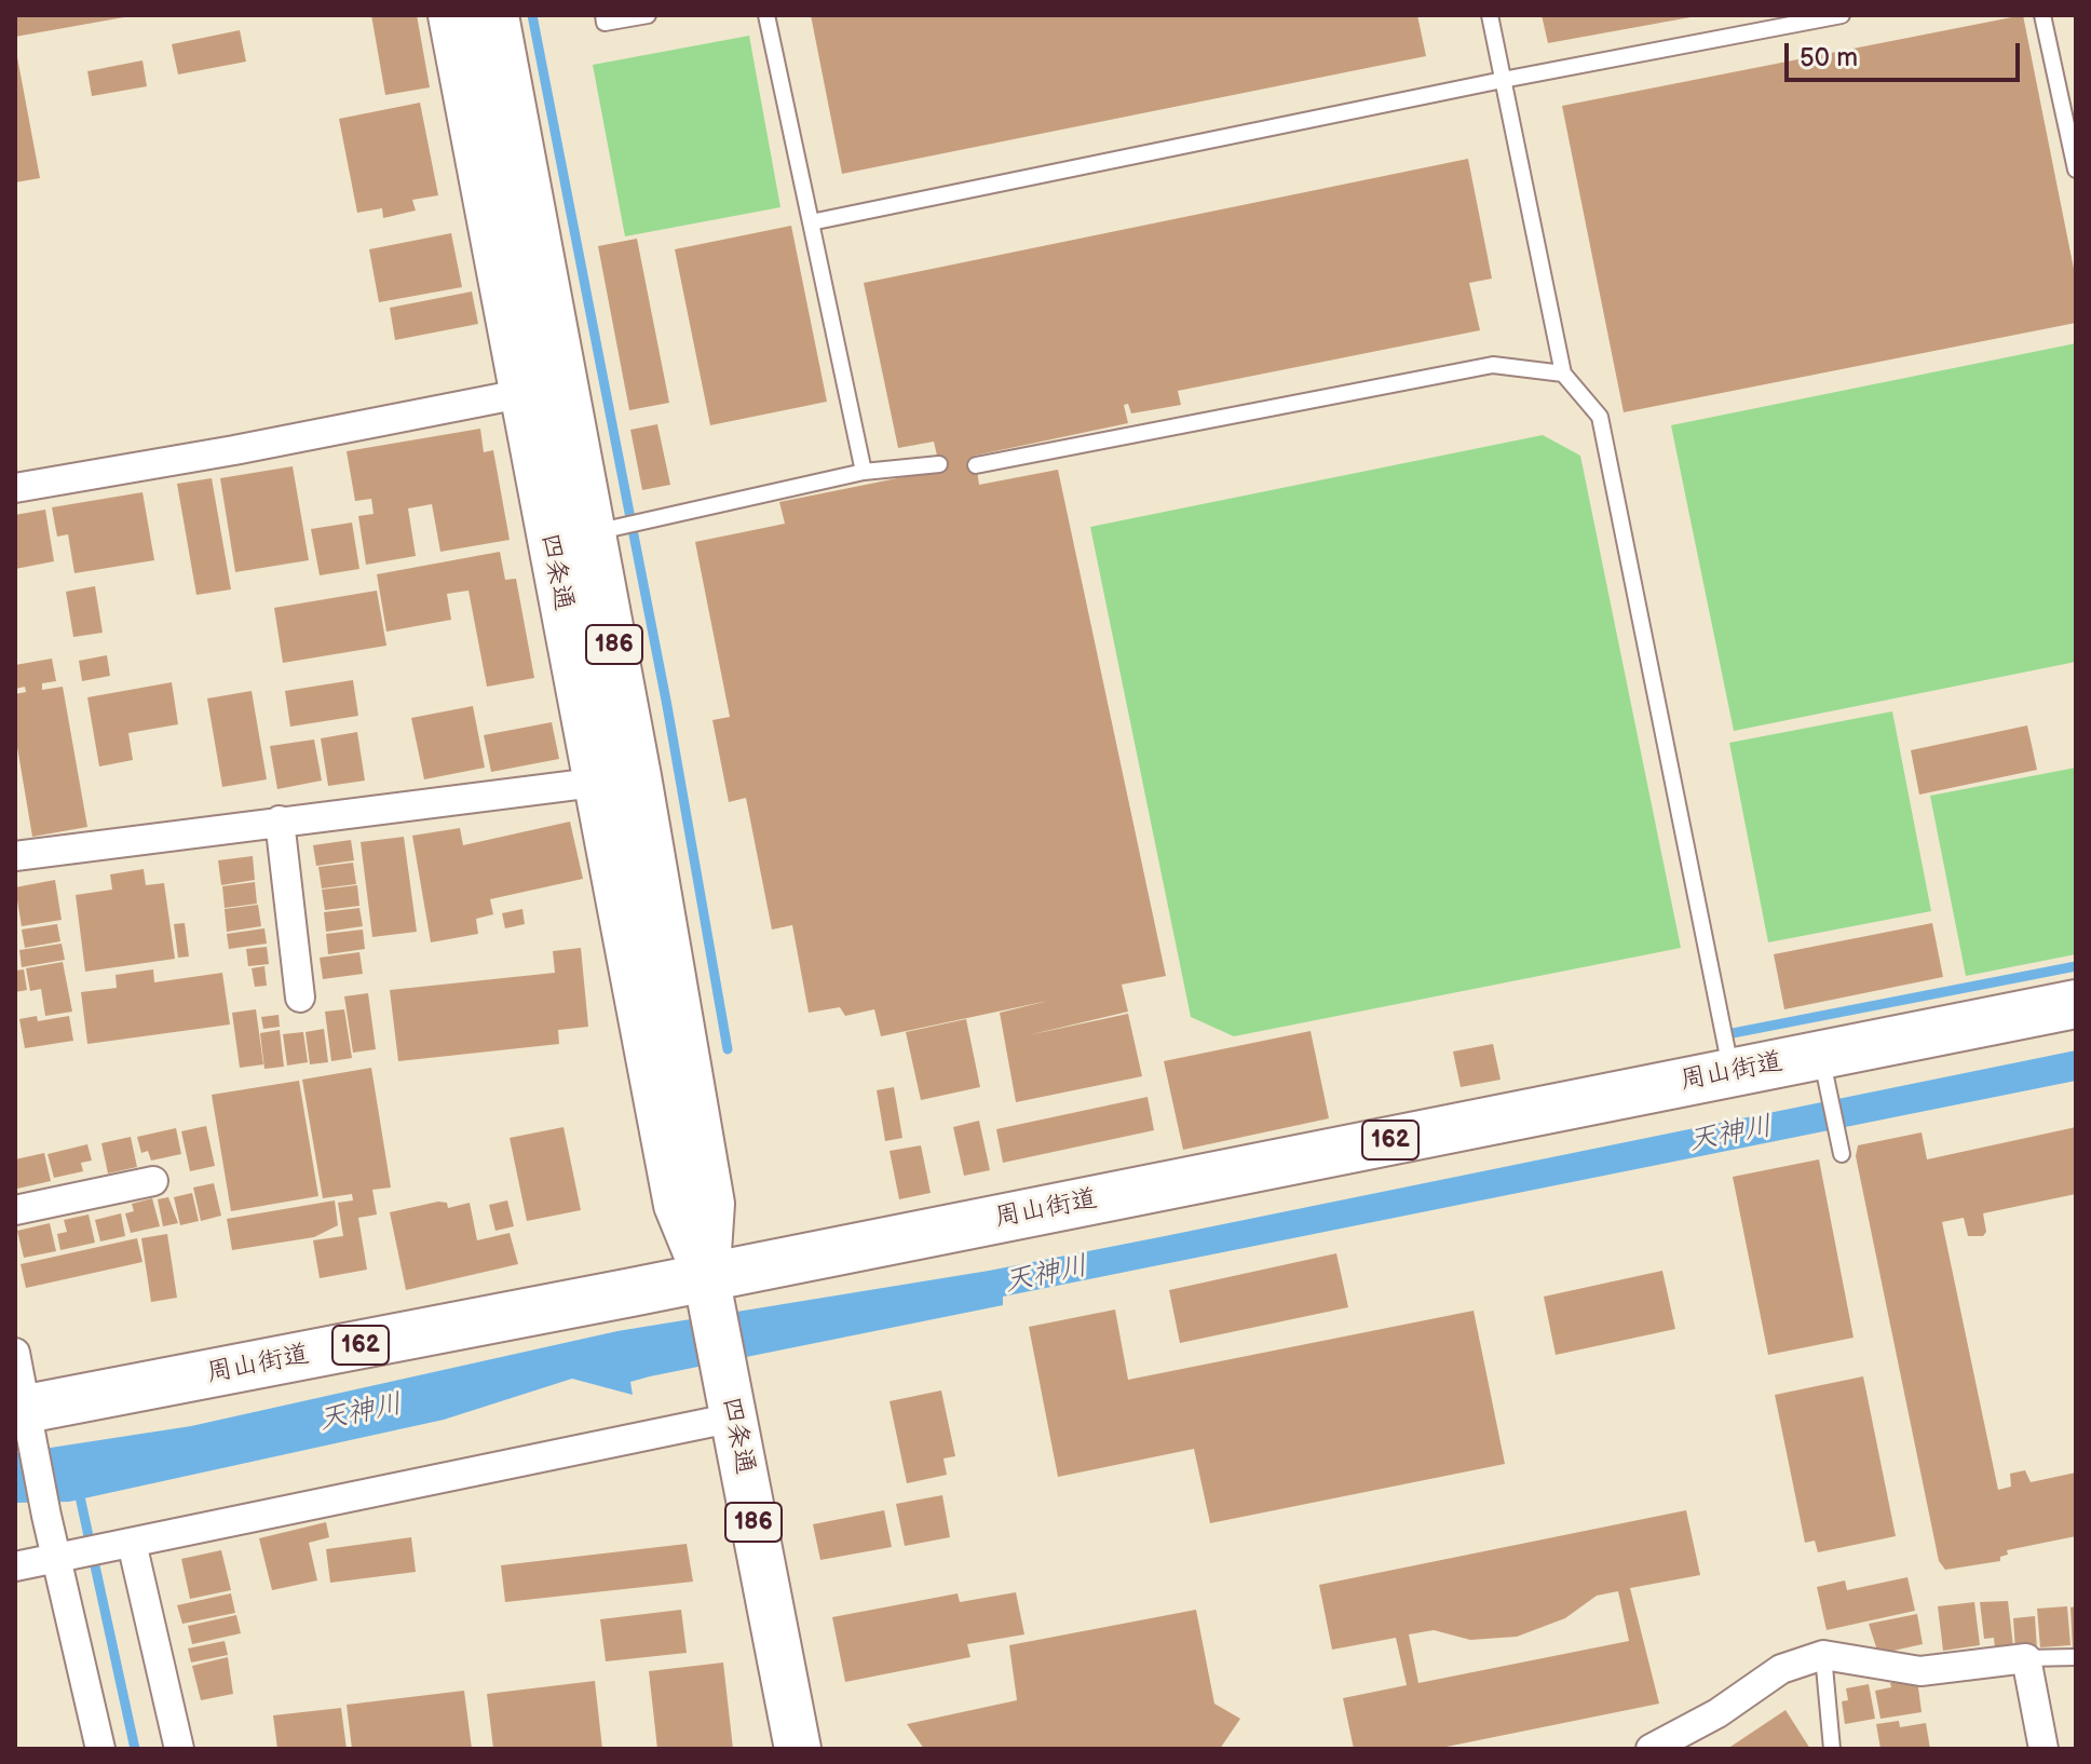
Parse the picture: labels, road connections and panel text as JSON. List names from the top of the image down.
{
  "streets": {
    "highway": ["周山街道", "162"],
    "main road": ["四条通", "186"]
  },
  "crossings": [
    ["四条通", "周山街道"]
  ],
  "water": ["天神川"],
  "scale_bar": "50 m"
}
